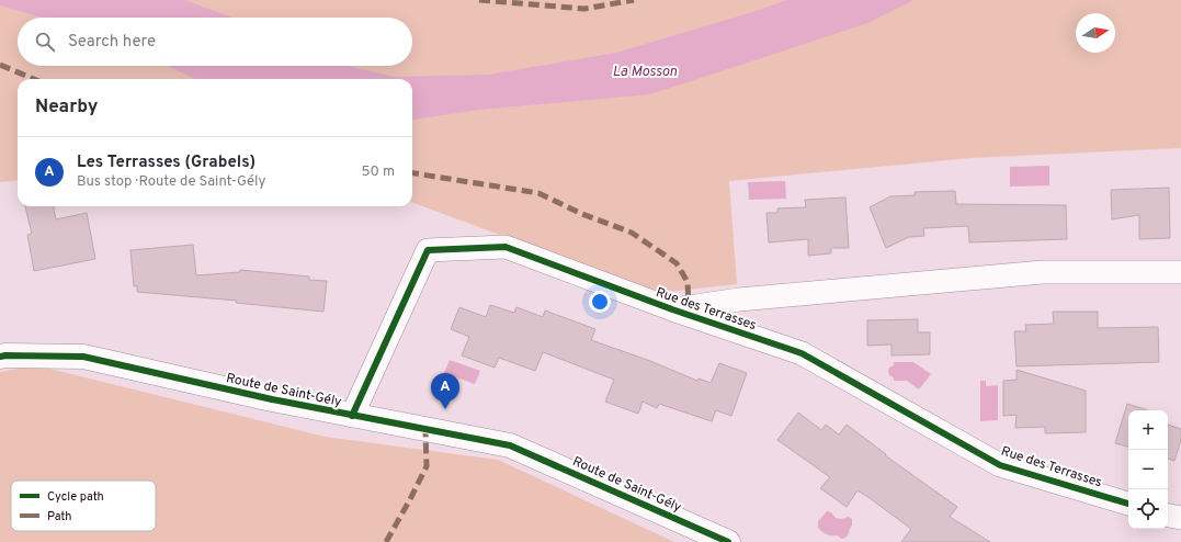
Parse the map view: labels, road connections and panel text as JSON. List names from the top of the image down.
{
  "streets": {
    "street": ["Rue des Terrasses", "Route de Saint-Gély"]
  },
  "crossings": [
    ["Rue des Terrasses", "Route de Saint-Gély"]
  ],
  "water": ["La Mosson"],
  "legend": ["Cycle path", "Path"],
  "north": "right",
  "page": {
    "search": "Search here",
    "heading": "Nearby",
    "list": [
      {
        "mark": "A",
        "name": "Les Terrasses (Grabels)",
        "note": "Bus stop · Route de Saint-Gély",
        "value": "50 m"
      }
    ],
    "pins": "A",
    "map_buttons": ["+", "−"]
  }
}
